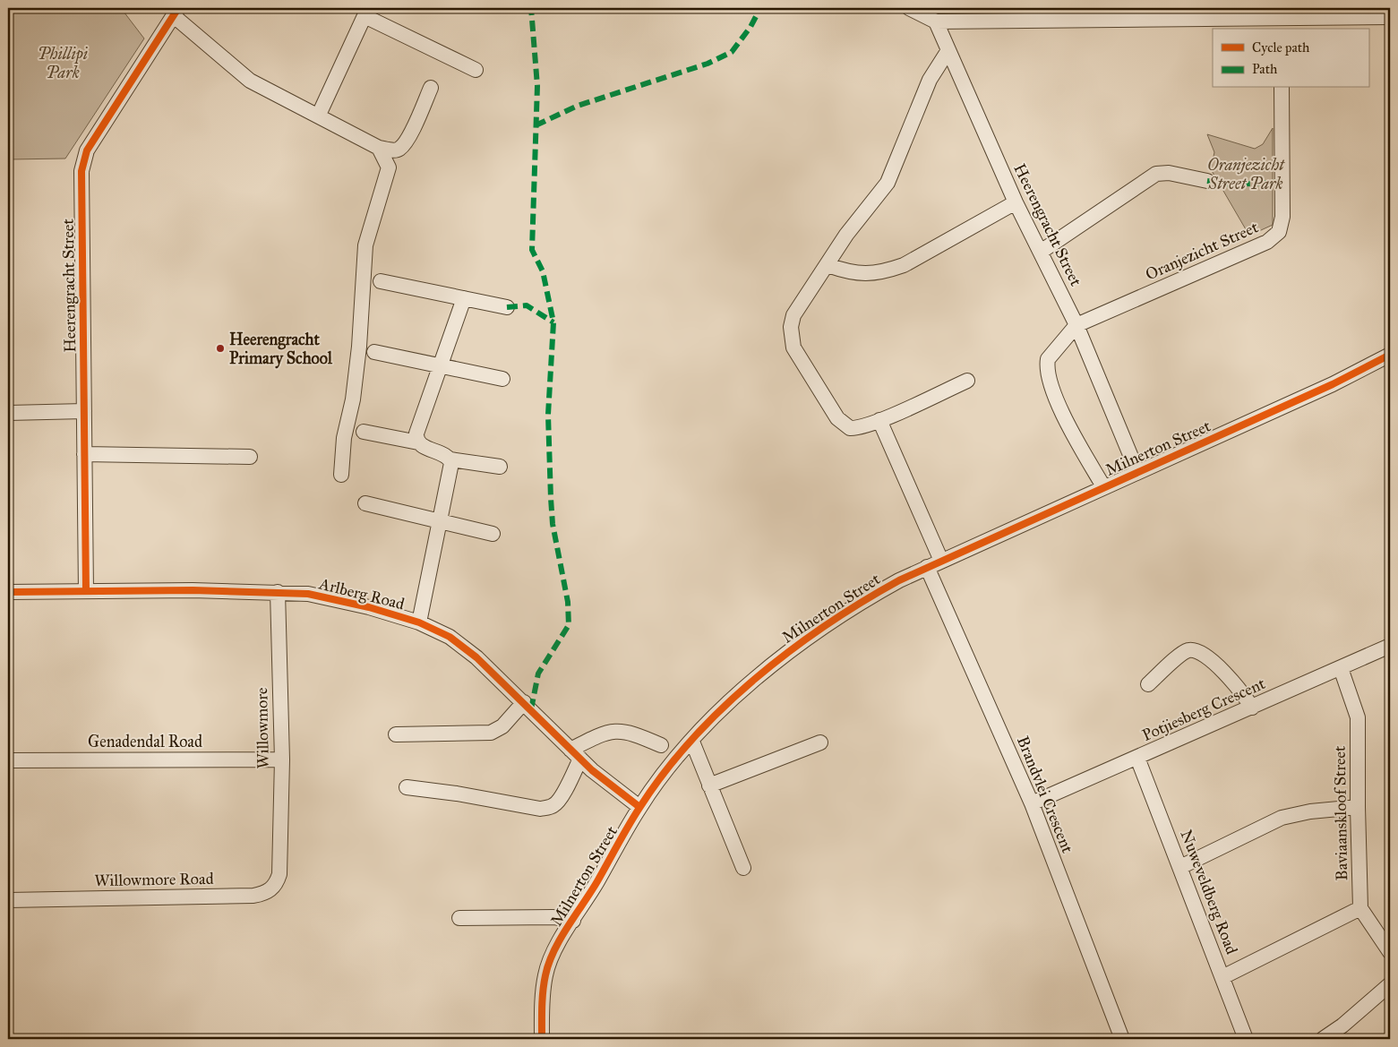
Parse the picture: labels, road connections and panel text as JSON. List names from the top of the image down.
{
  "streets": {
    "street": [
      "Heerengracht Street",
      "Oranjezicht Street",
      "Milnerton Street",
      "Arlberg Road",
      "Potjiesberg Crescent",
      "Willowmore",
      "Genadendal Road",
      "Brandvlei Crescent",
      "Baviaanskloof Street",
      "Willowmore Road",
      "Nuweveldberg Road"
    ]
  },
  "crossings": [
    ["Heerengracht Street", "Oranjezicht Street"],
    ["Heerengracht Street", "Milnerton Street"],
    ["Heerengracht Street", "Arlberg Road"],
    ["Milnerton Street", "Arlberg Road"],
    ["Milnerton Street", "Brandvlei Crescent"],
    ["Arlberg Road", "Willowmore"],
    ["Potjiesberg Crescent", "Brandvlei Crescent"],
    ["Potjiesberg Crescent", "Baviaanskloof Street"],
    ["Potjiesberg Crescent", "Nuweveldberg Road"],
    ["Willowmore", "Genadendal Road"],
    ["Willowmore", "Willowmore Road"]
  ],
  "parks": ["Phillipi Park", "Oranjezicht Street Park"],
  "places": ["Heerengracht Primary School"],
  "legend": ["Cycle path", "Path"]
}
